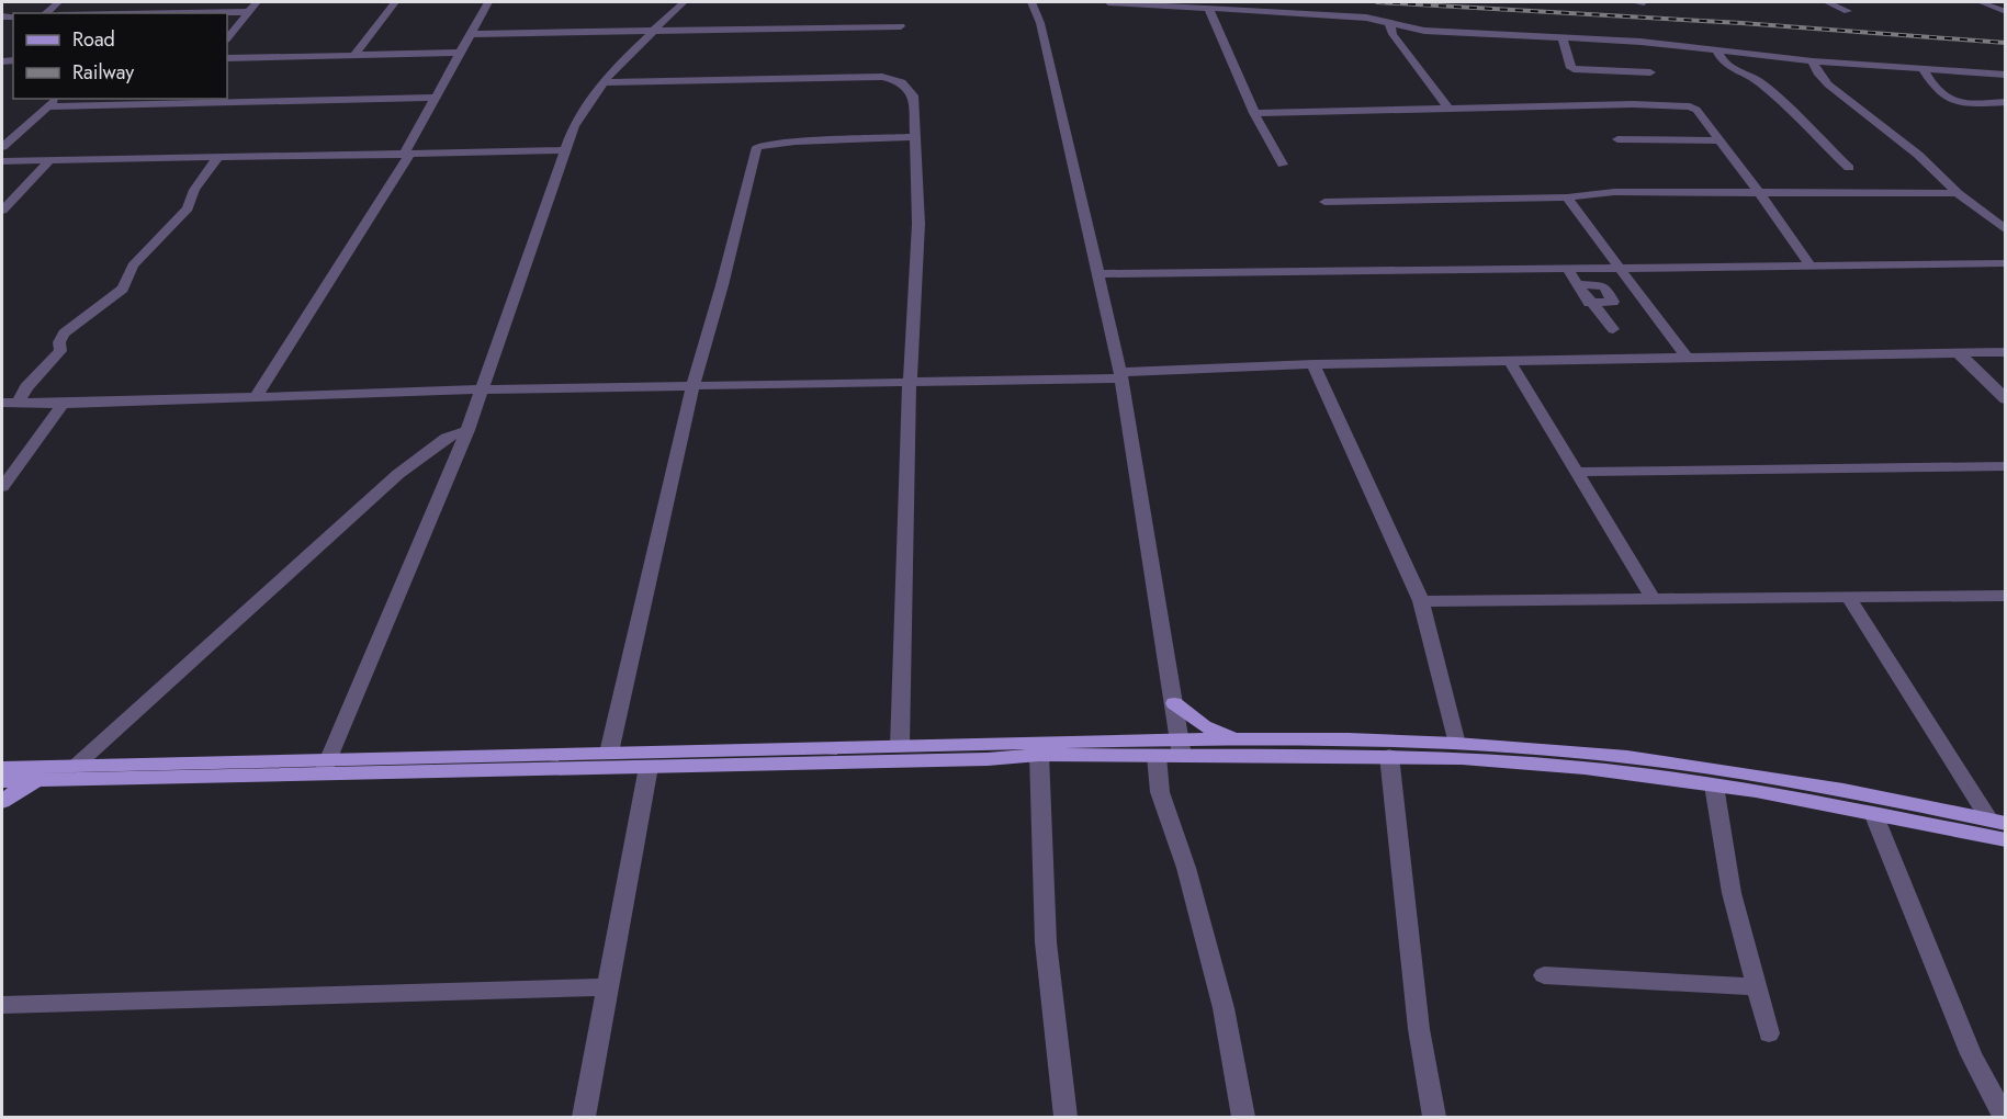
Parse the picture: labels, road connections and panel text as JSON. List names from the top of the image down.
{
  "legend": ["Road", "Railway"]
}
